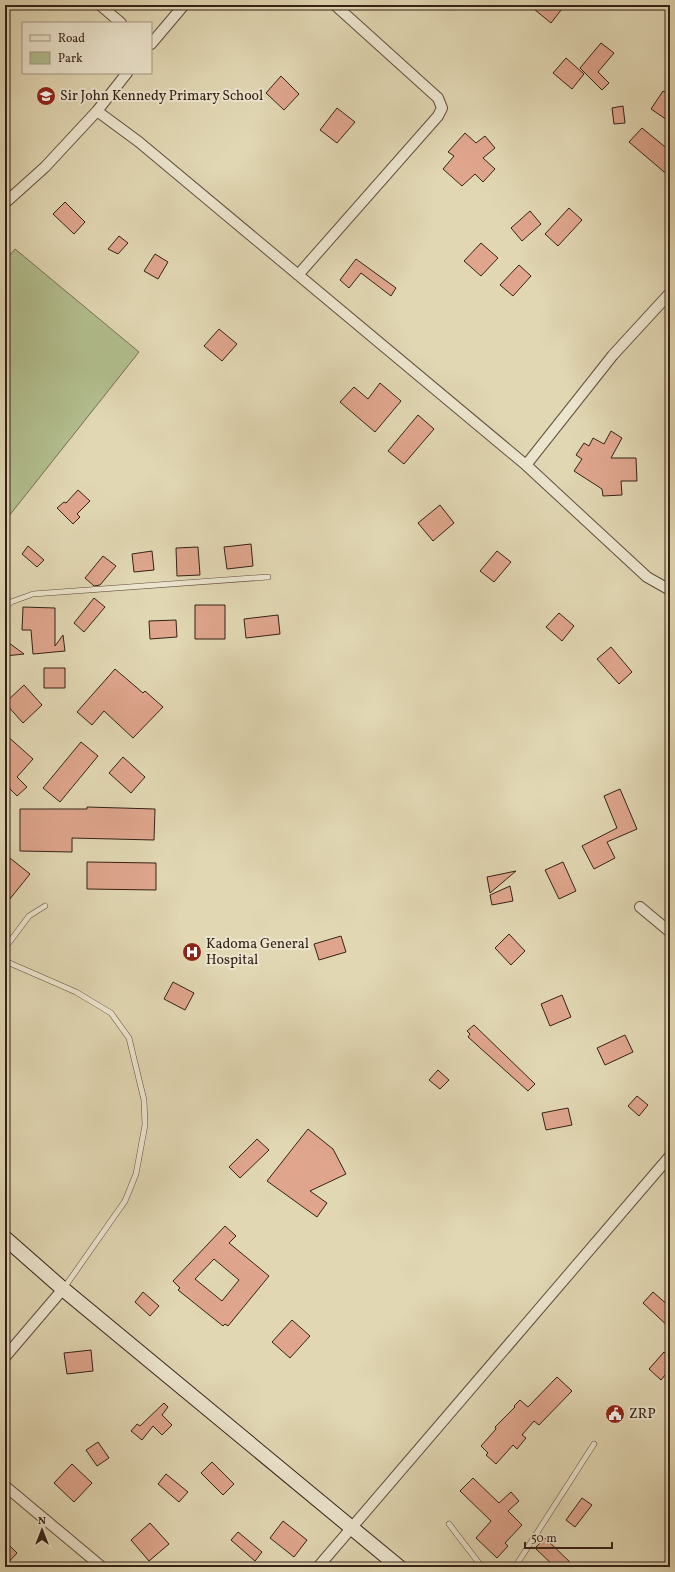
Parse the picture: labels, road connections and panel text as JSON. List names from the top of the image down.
{
  "places": {
    "school or university": ["Sir John Kennedy Primary School"],
    "hospital": ["Kadoma General Hospital"],
    "public building": ["ZRP"]
  },
  "legend": ["Road", "Park"],
  "scale_bar": "50 m",
  "north": "top"
}
